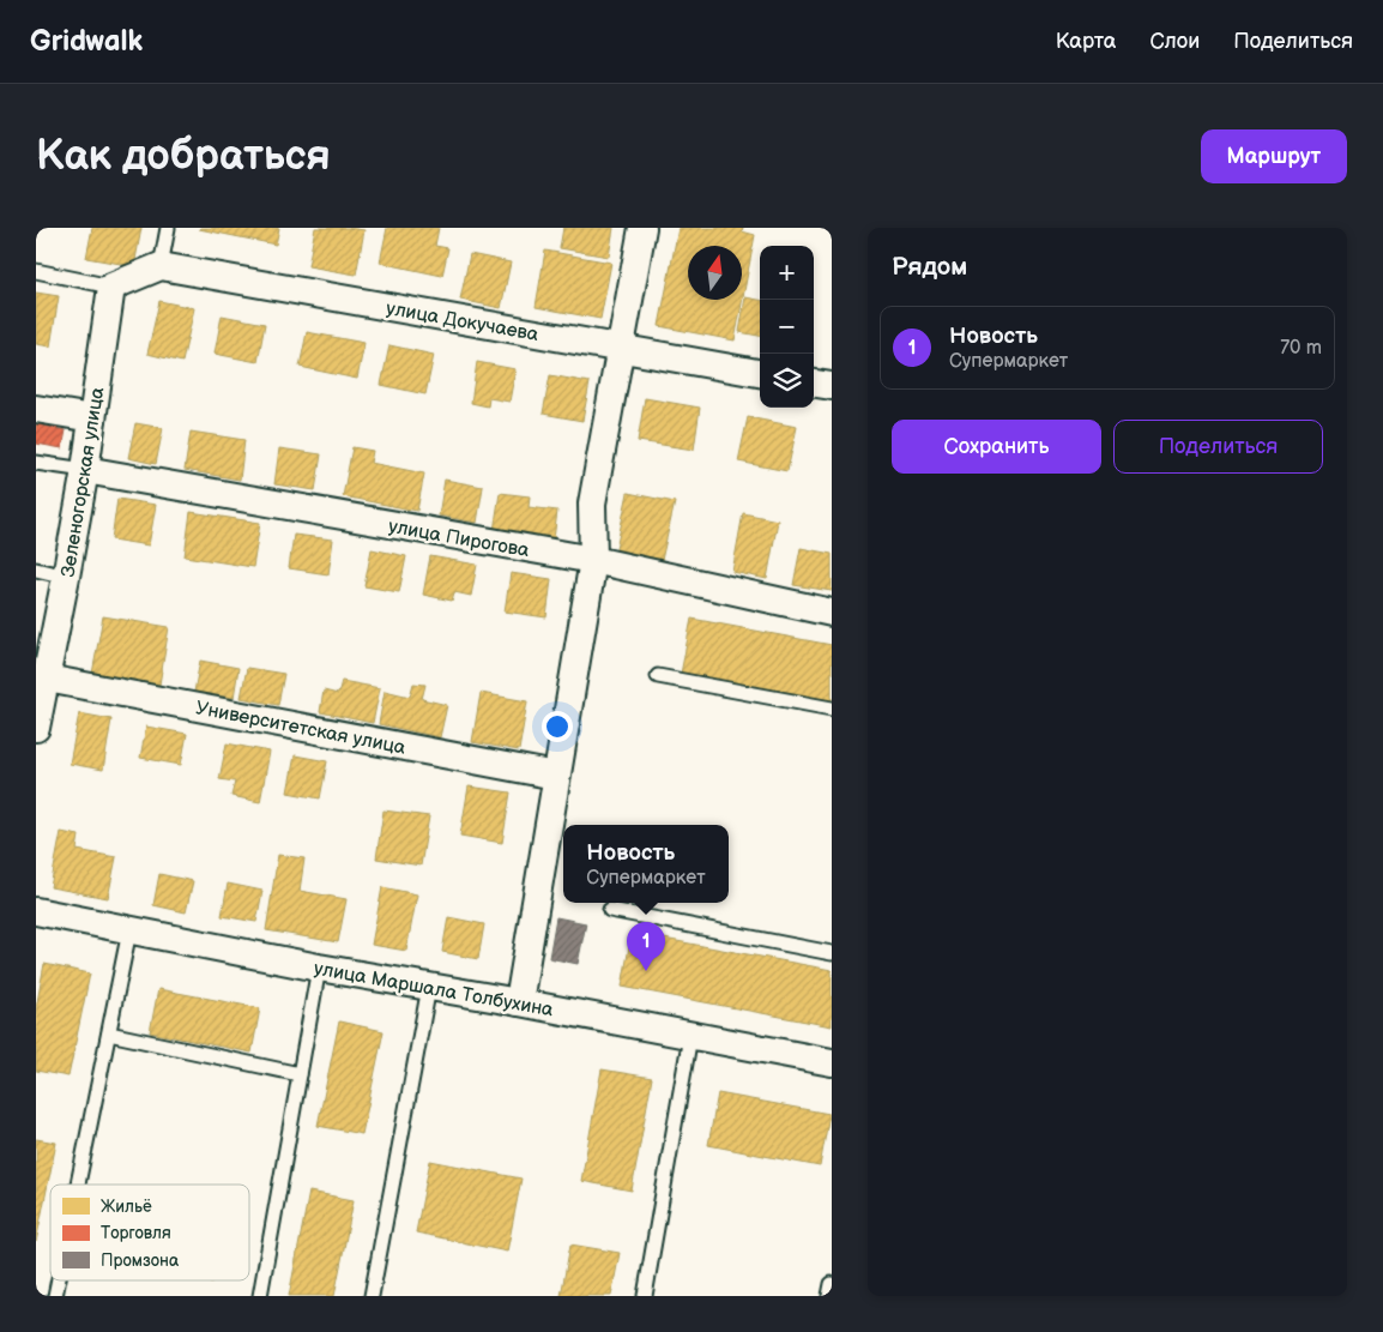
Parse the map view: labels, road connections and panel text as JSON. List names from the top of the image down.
{
  "streets": {
    "street": [
      "улица Докучаева",
      "Зеленогорская улица",
      "улица Пирогова",
      "Университетская улица",
      "улица Маршала Толбухина"
    ]
  },
  "crossings": [
    ["Зеленогорская улица", "улица Пирогова"],
    ["Зеленогорская улица", "Университетская улица"]
  ],
  "legend": ["Жильё", "Торговля", "Промзона"],
  "north": "top",
  "page": {
    "header": "Gridwalk",
    "nav": ["Карта", "Слои", "Поделиться"],
    "buttons": [
      "Маршрут",
      ["Сохранить", "Поделиться"]
    ],
    "title": "Как добраться",
    "heading": "Рядом",
    "map_buttons": ["+", "−"],
    "list": [
      {
        "mark": "1",
        "name": "Новость",
        "note": "Супермаркет",
        "value": "70 m"
      }
    ],
    "popup": ["Новость", "Супермаркет"],
    "pins": "1"
  }
}
